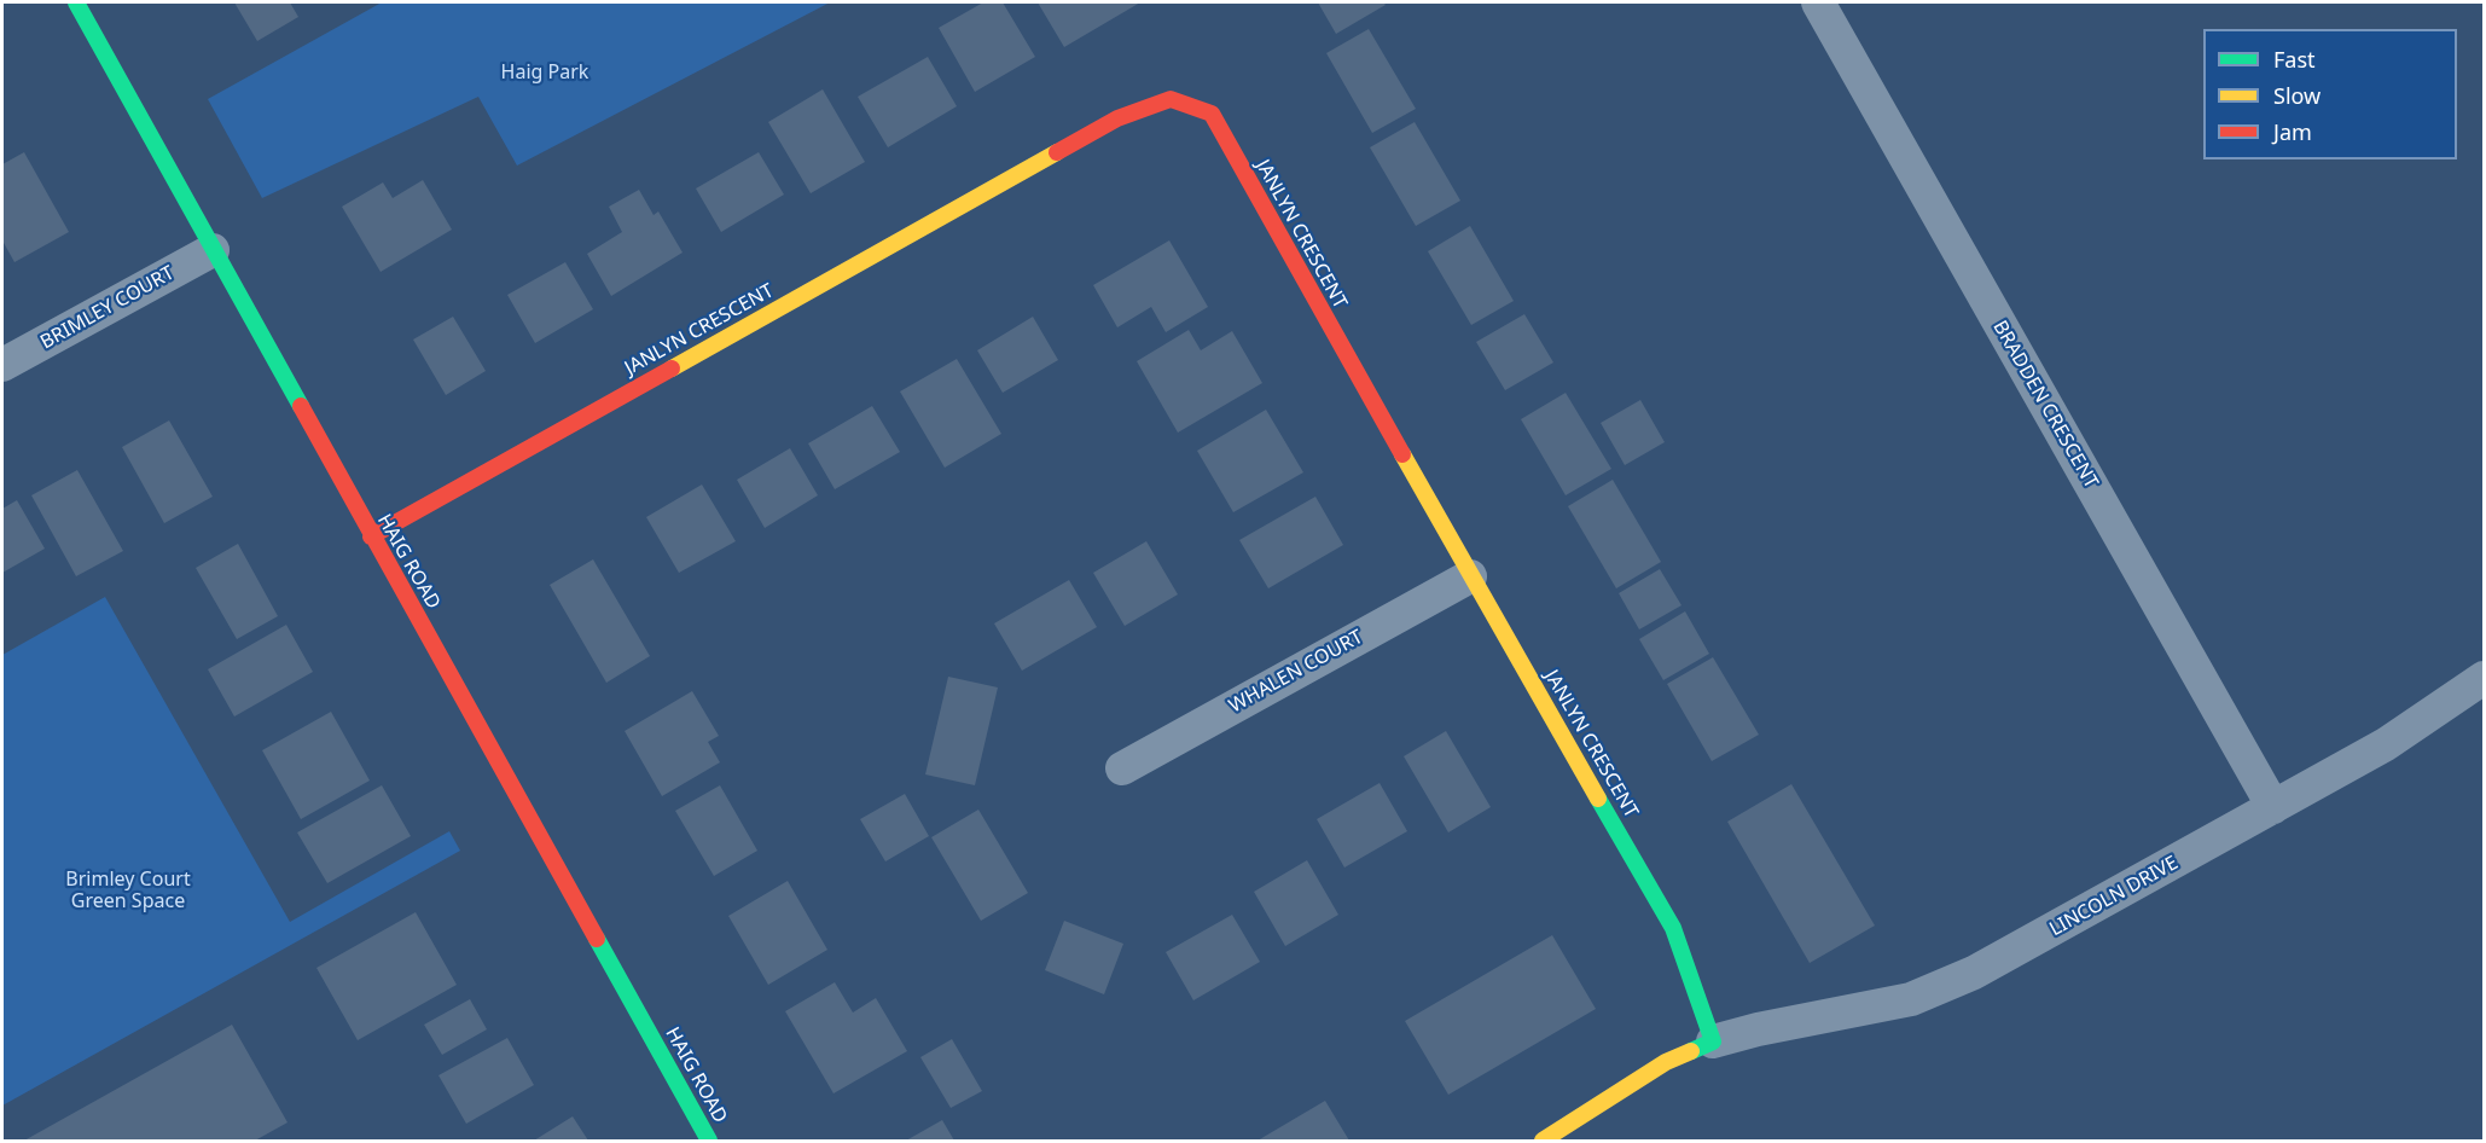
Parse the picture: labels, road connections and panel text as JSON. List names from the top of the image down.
{
  "streets": {
    "street": [
      "JANLYN CRESCENT",
      "BRIMLEY COURT",
      "BRADDEN CRESCENT",
      "HAIG ROAD",
      "WHALEN COURT",
      "LINCOLN DRIVE"
    ]
  },
  "crossings": [
    ["JANLYN CRESCENT", "HAIG ROAD"],
    ["JANLYN CRESCENT", "WHALEN COURT"],
    ["JANLYN CRESCENT", "LINCOLN DRIVE"],
    ["BRIMLEY COURT", "HAIG ROAD"],
    ["BRADDEN CRESCENT", "LINCOLN DRIVE"]
  ],
  "parks": ["Haig Park", "Brimley Court Green Space"],
  "legend": ["Fast", "Slow", "Jam"]
}
